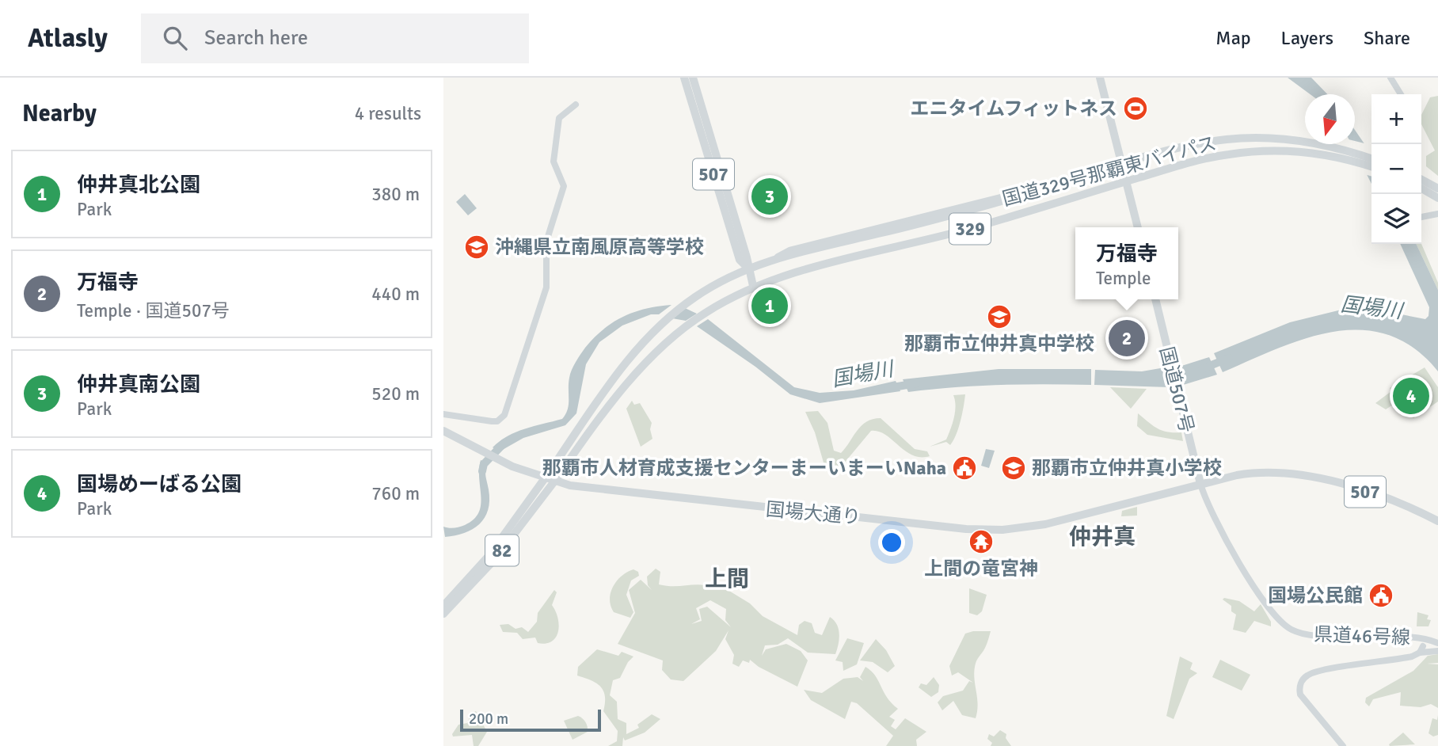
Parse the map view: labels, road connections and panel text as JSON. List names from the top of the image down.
{
  "streets": {
    "highway": [
      "国道329号那覇東バイパス",
      "507",
      "329",
      "国道507号",
      "国場大通り"
    ],
    "main road": ["82"],
    "street": ["県道46号線"]
  },
  "crossings": [
    ["国道329号那覇東バイパス", "507"],
    ["国道329号那覇東バイパス", "国場大通り"],
    ["国道329号那覇東バイパス", "82"],
    ["507", "国道507号"],
    ["507", "国場大通り"],
    ["507", "県道46号線"],
    ["国道507号", "国場大通り"],
    ["国道507号", "県道46号線"],
    ["国場大通り", "82"],
    ["国場大通り", "県道46号線"]
  ],
  "districts": ["仲井真", "上間"],
  "water": ["国場川"],
  "places": {
    "sports": ["エニタイムフィットネス"],
    "school or university": ["沖縄県立南風原高等学校", "那覇市立仲井真中学校", "那覇市立仲井真小学校"],
    "public building": ["那覇市人材育成支援センターまーいまーいNaha", "国場公民館"],
    "temple": ["上間の竜宮神"]
  },
  "scale_bar": "200 m",
  "north": "bottom",
  "page": {
    "header": "Atlasly",
    "search": "Search here",
    "nav": ["Map", "Layers", "Share"],
    "heading": ["Nearby", "4 results"],
    "map_buttons": ["+", "−"],
    "list": [
      {
        "mark": "1",
        "name": "仲井真北公園",
        "note": "Park",
        "value": "380 m"
      },
      {
        "mark": "2",
        "name": "万福寺",
        "note": "Temple · 国道507号",
        "value": "440 m"
      },
      {
        "mark": "3",
        "name": "仲井真南公園",
        "note": "Park",
        "value": "520 m"
      },
      {
        "mark": "4",
        "name": "国場めーばる公園",
        "note": "Park",
        "value": "760 m"
      }
    ],
    "pins": [
      "3",
      "1",
      "2",
      "4"
    ],
    "popup": ["万福寺", "Temple"],
    "scale": "200 m"
  }
}
